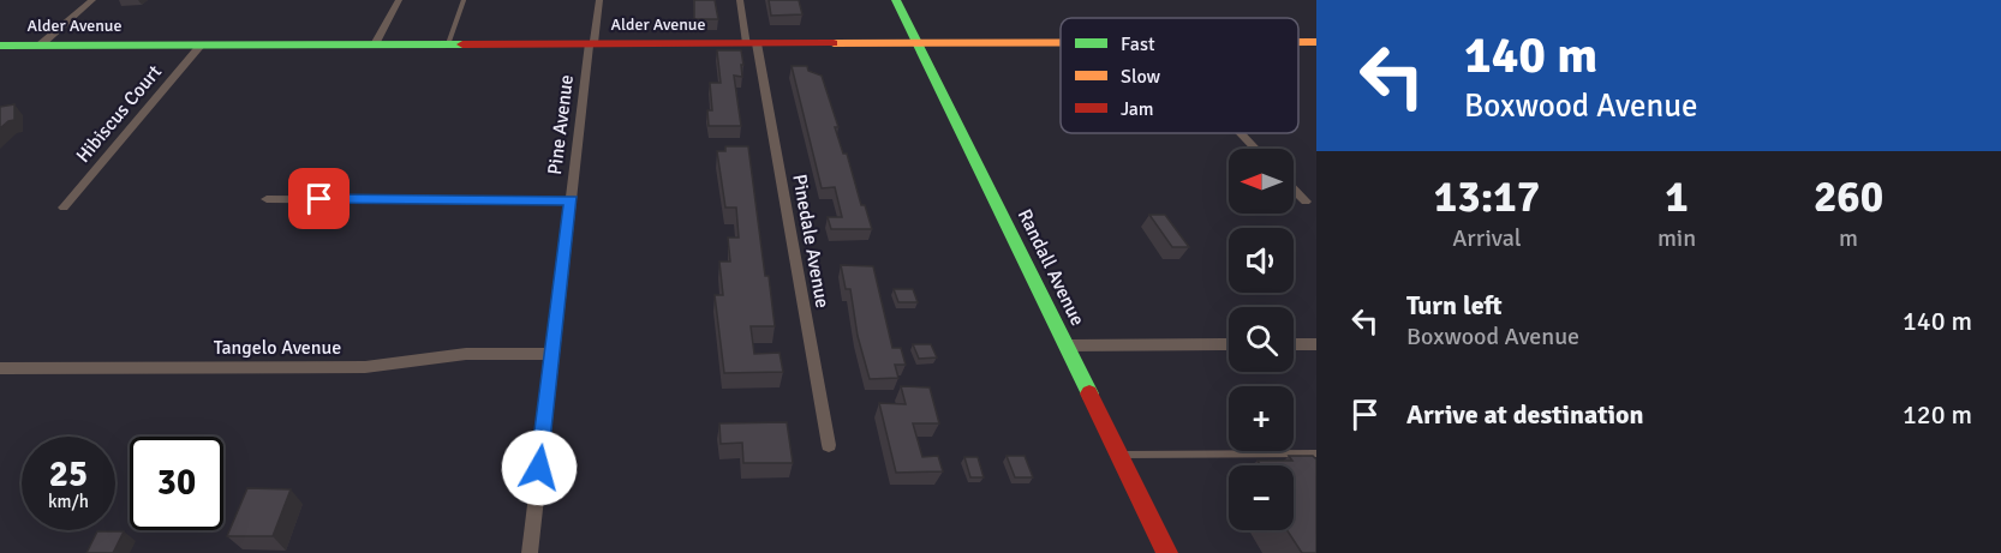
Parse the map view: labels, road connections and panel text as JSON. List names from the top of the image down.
{
  "streets": {
    "main road": ["Alder Avenue", "Randall Avenue"],
    "street": [
      "Hibiscus Court",
      "Pine Avenue",
      "Pinedale Avenue",
      "Tangelo Avenue"
    ]
  },
  "crossings": [
    ["Alder Avenue", "Hibiscus Court"],
    ["Alder Avenue", "Pine Avenue"],
    ["Alder Avenue", "Pinedale Avenue"],
    ["Alder Avenue", "Randall Avenue"],
    ["Pine Avenue", "Tangelo Avenue"]
  ],
  "legend": ["Fast", "Slow", "Jam"],
  "north": "left",
  "page": {
    "turn": ["140 m", "Boxwood Avenue"],
    "map_buttons": ["+", "−"],
    "eta": [
      "13:17",
      "Arrival",
      "1",
      "min",
      "260",
      "m"
    ],
    "list": [
      {
        "name": "Turn left",
        "note": "Boxwood Avenue",
        "value": "140 m"
      },
      {
        "name": "Arrive at destination",
        "value": "120 m"
      }
    ],
    "speed": "25 km/h",
    "limit": "30"
  }
}
